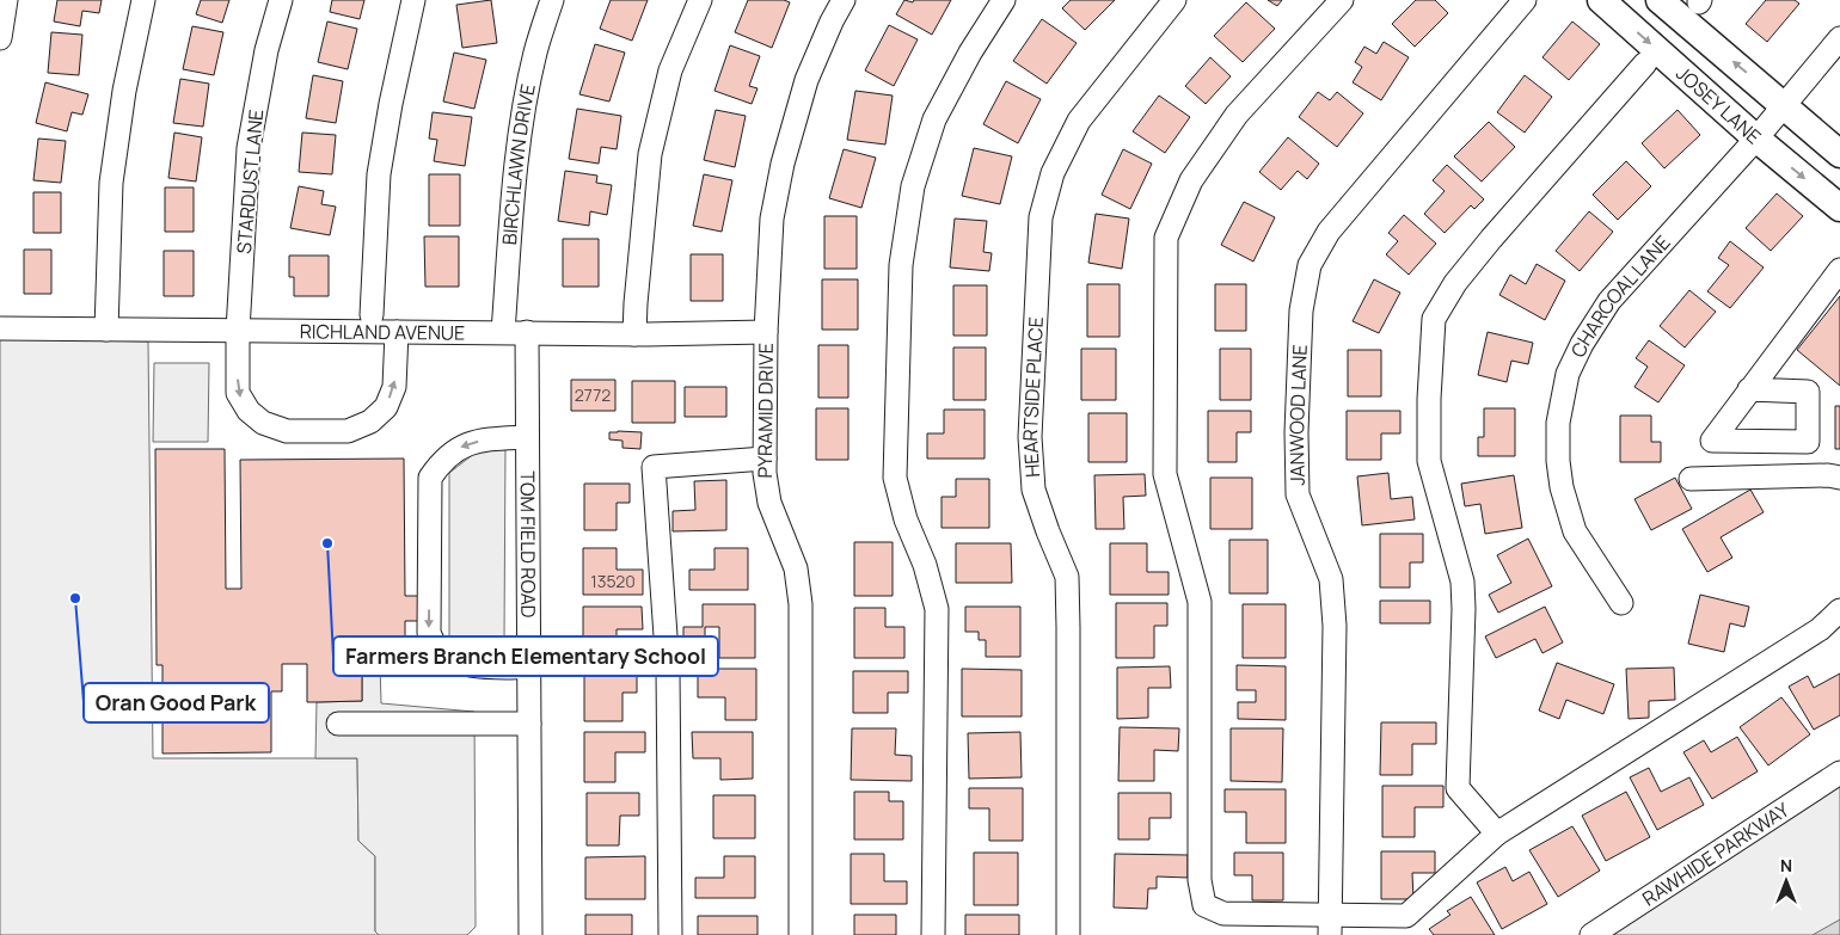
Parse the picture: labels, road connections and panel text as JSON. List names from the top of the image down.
{
  "streets": {
    "main road": ["JOSEY LANE"],
    "street": [
      "BIRCHLAWN DRIVE",
      "STARDUST LANE",
      "CHARCOAL LANE",
      "RICHLAND AVENUE",
      "HEARTSIDE PLACE",
      "PYRAMID DRIVE",
      "JANWOOD LANE",
      "TOM FIELD ROAD",
      "RAWHIDE PARKWAY"
    ]
  },
  "crossings": [
    ["JOSEY LANE", "CHARCOAL LANE"],
    ["BIRCHLAWN DRIVE", "RICHLAND AVENUE"],
    ["STARDUST LANE", "RICHLAND AVENUE"],
    ["RICHLAND AVENUE", "PYRAMID DRIVE"],
    ["RICHLAND AVENUE", "TOM FIELD ROAD"]
  ],
  "places": ["Farmers Branch Elementary School", "Oran Good Park"],
  "house_numbers": ["2772", "13520"],
  "north": "top"
}
